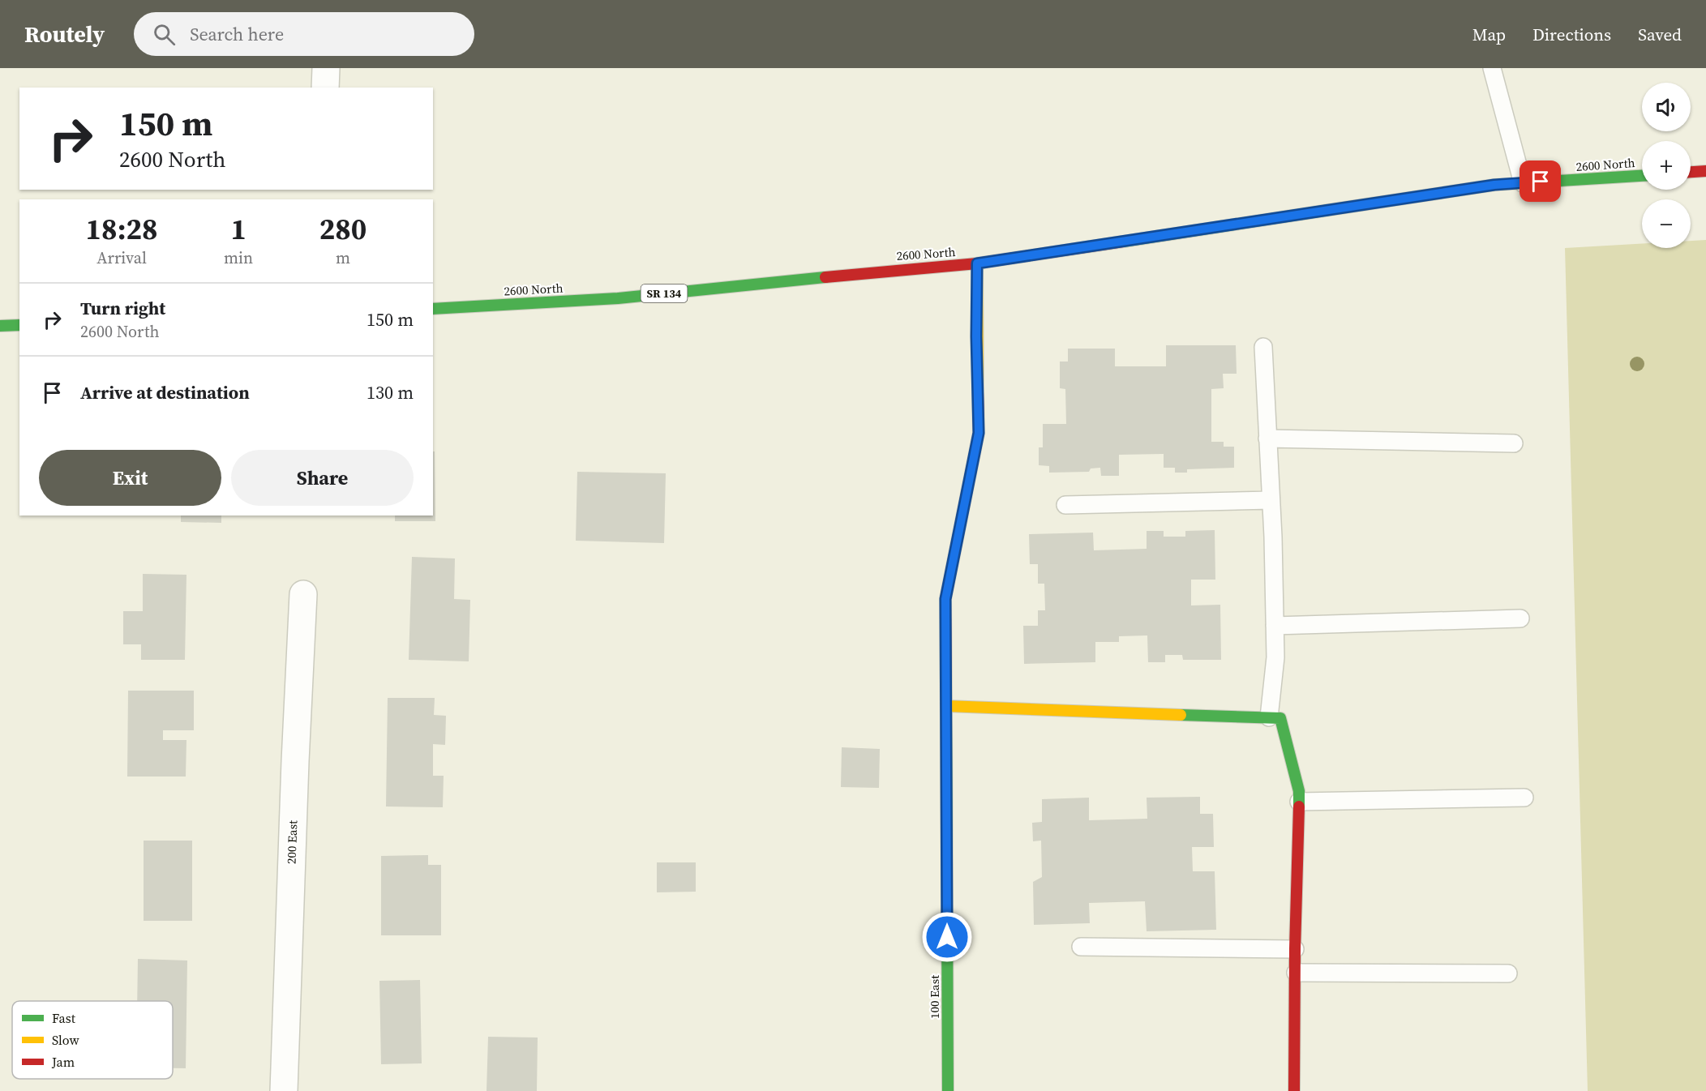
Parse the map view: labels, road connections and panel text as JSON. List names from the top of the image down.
{
  "streets": {
    "street": [
      "2600 North",
      "SR 134",
      "200 East",
      "100 East"
    ]
  },
  "crossings": [
    ["2600 North", "100 East"]
  ],
  "legend": ["Fast", "Slow", "Jam"],
  "page": {
    "header": "Routely",
    "search": "Search here",
    "nav": ["Map", "Directions", "Saved"],
    "map_buttons": ["+", "−"],
    "turn": ["150 m", "2600 North"],
    "eta": [
      "18:28",
      "Arrival",
      "1",
      "min",
      "280",
      "m"
    ],
    "list": [
      {
        "name": "Turn right",
        "note": "2600 North",
        "value": "150 m"
      },
      {
        "name": "Arrive at destination",
        "value": "130 m"
      }
    ],
    "buttons": ["Exit", "Share"]
  }
}
